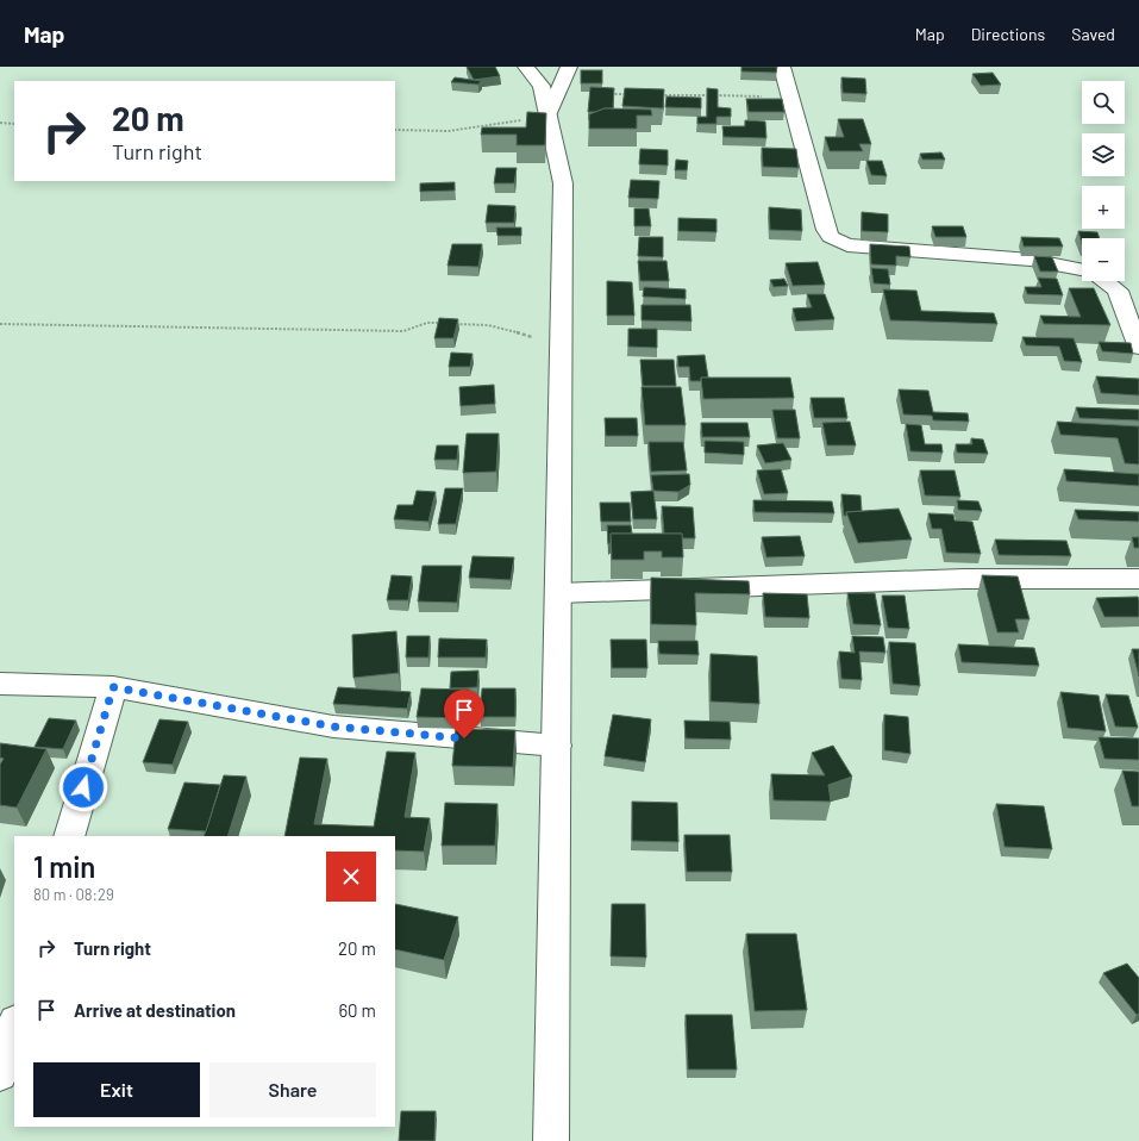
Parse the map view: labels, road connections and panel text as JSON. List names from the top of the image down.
{
  "page": {
    "header": "Map",
    "nav": ["Map", "Directions", "Saved"],
    "map_buttons": ["+", "−"],
    "turn": ["20 m", "Turn right"],
    "heading": ["1 min", "80 m · 08:29"],
    "list": [
      {
        "name": "Turn right",
        "value": "20 m"
      },
      {
        "name": "Arrive at destination",
        "value": "60 m"
      }
    ],
    "buttons": ["Exit", "Share"]
  }
}
